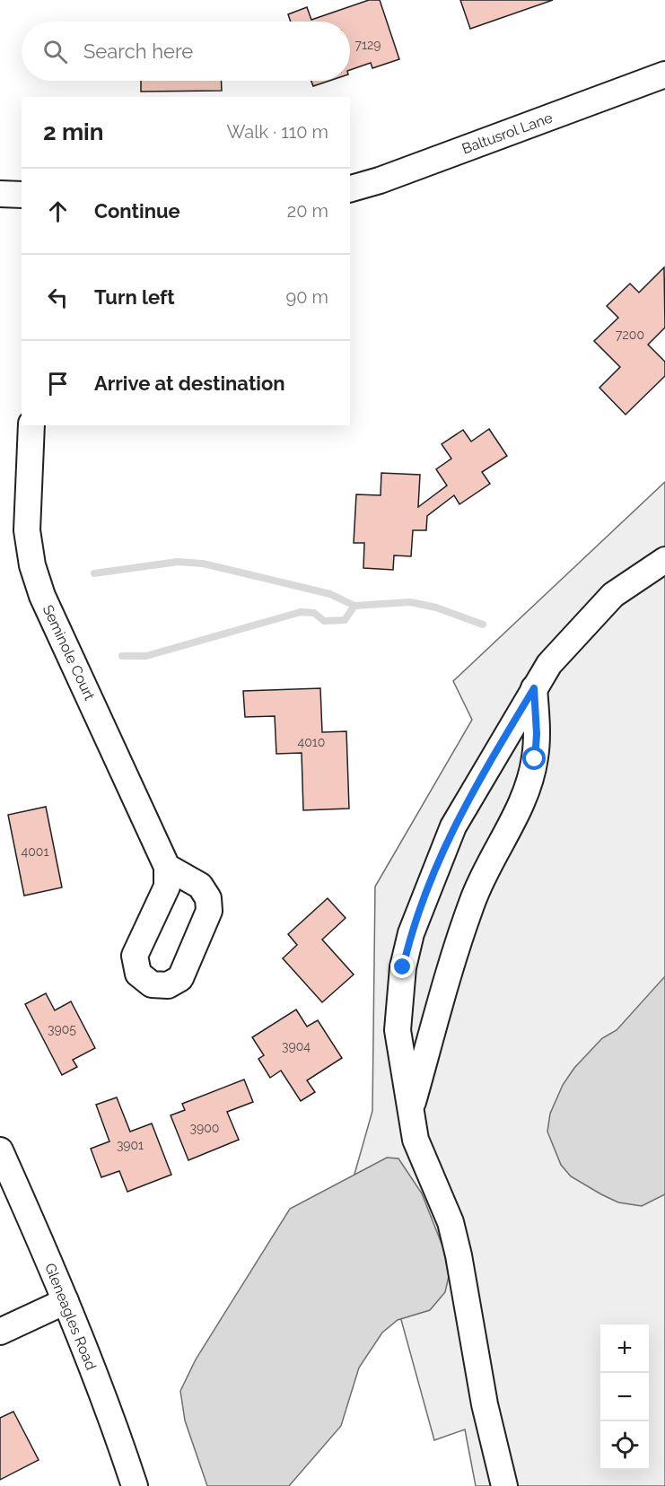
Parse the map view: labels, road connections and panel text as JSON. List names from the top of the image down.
{
  "streets": {
    "street": ["Baltusrol Lane", "Seminole Court", "Gleneagles Road"]
  },
  "house_numbers": [
    "7129",
    "7200",
    "4010",
    "4001",
    "3905",
    "3904",
    "3900",
    "3901"
  ],
  "page": {
    "search": "Search here",
    "heading": ["2 min", "Walk · 110 m"],
    "list": [
      ["Continue", "20 m"],
      ["Turn left", "90 m"],
      "Arrive at destination"
    ],
    "map_buttons": ["+", "−"]
  }
}
